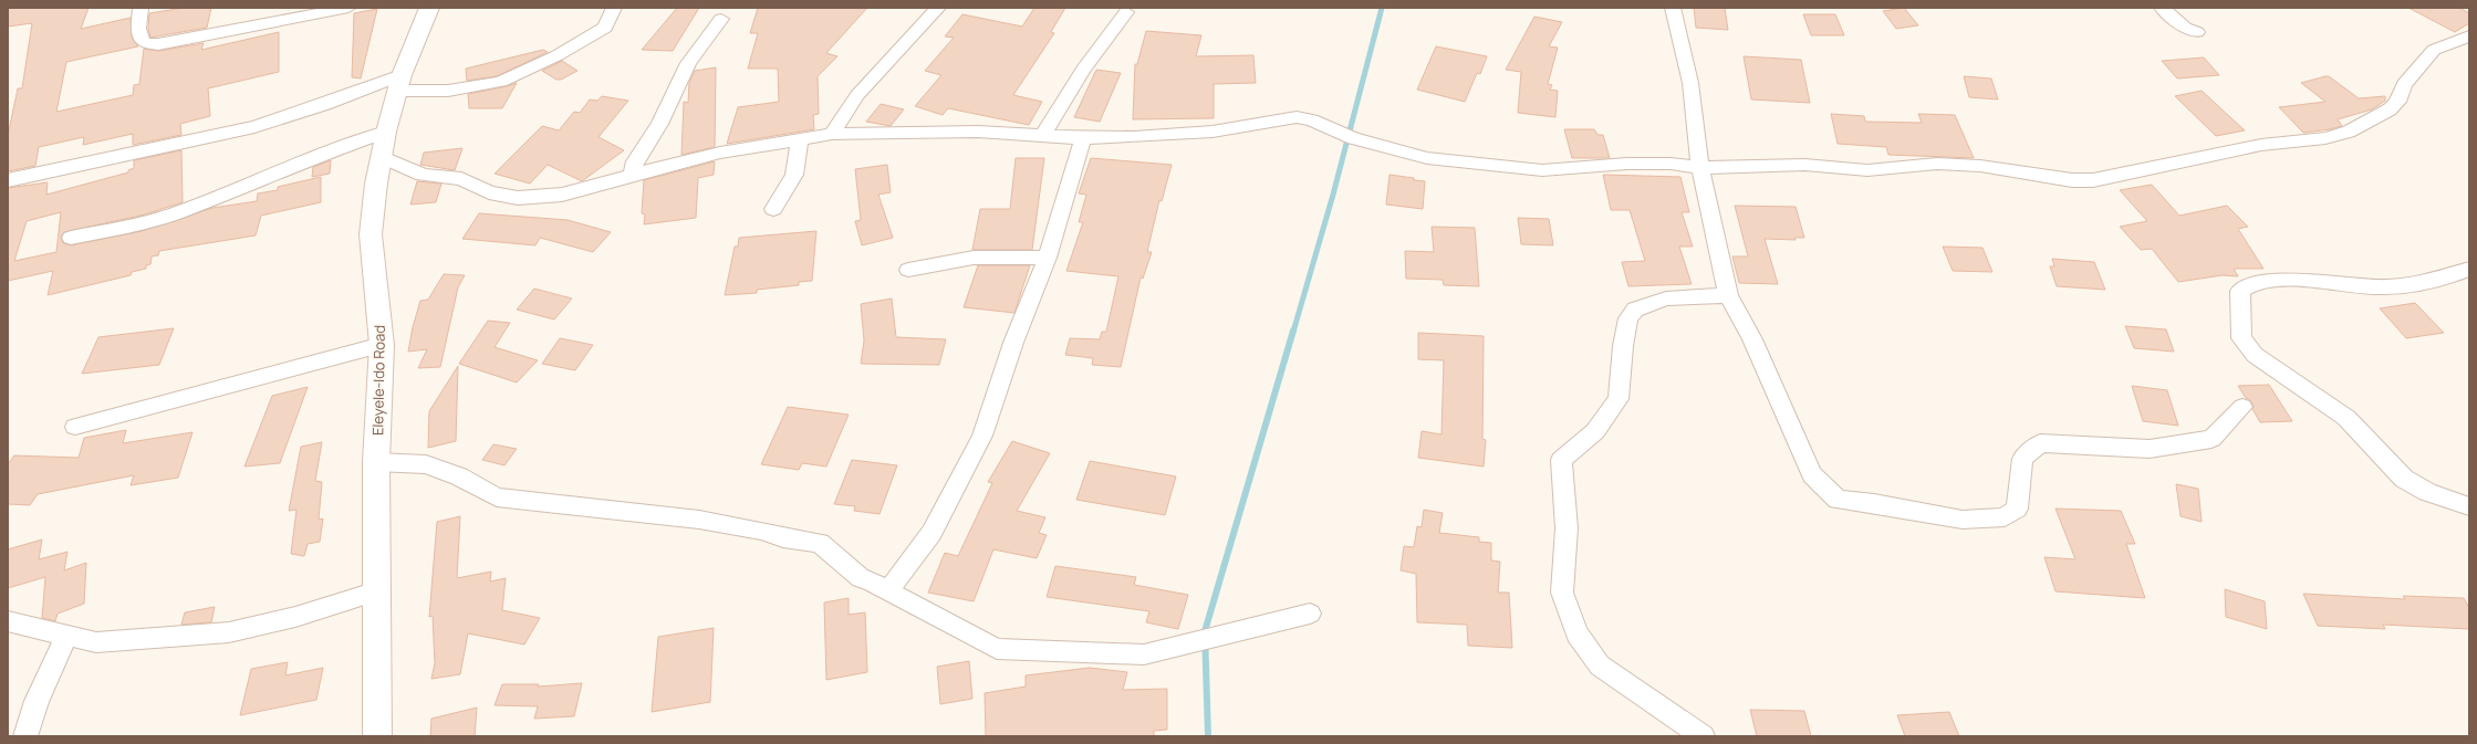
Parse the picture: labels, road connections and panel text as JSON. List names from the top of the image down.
{
  "streets": {
    "main road": ["Eleyele-Ido Road"]
  }
}
